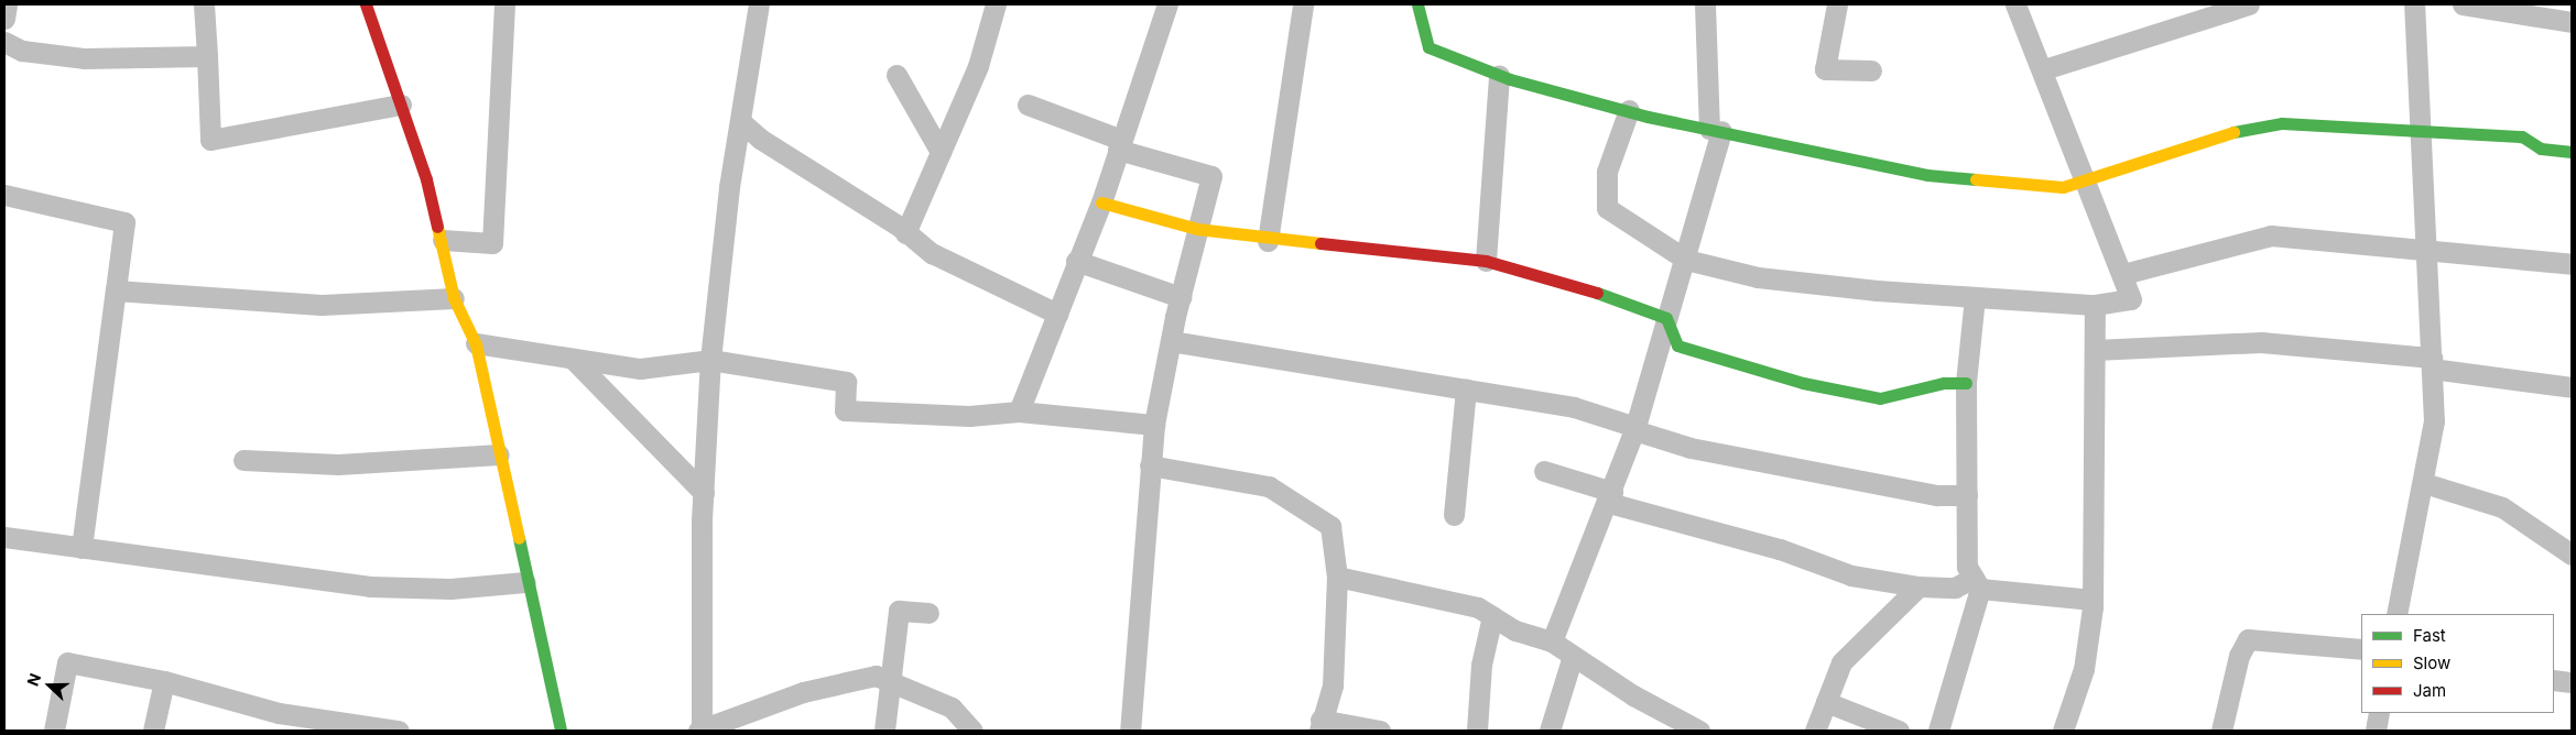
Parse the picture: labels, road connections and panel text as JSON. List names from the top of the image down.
{
  "legend": ["Fast", "Slow", "Jam"],
  "north": "left"
}
